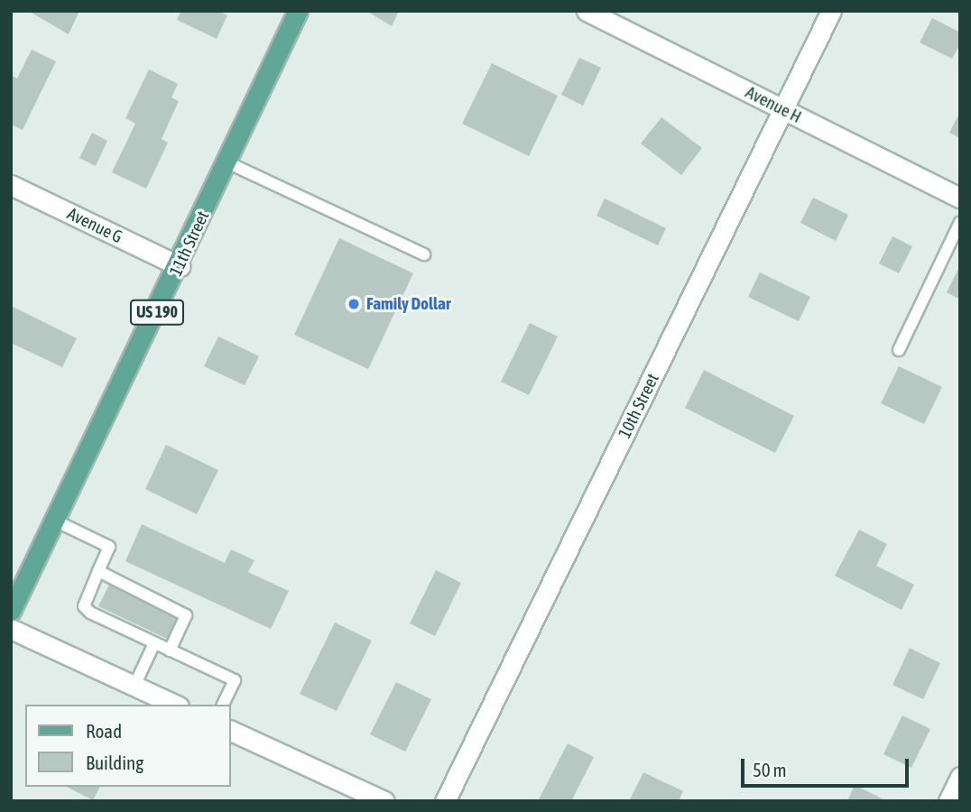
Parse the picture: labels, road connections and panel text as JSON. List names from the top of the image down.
{
  "streets": {
    "main road": ["11th Street", "US 190"],
    "street": ["Avenue H", "Avenue G", "10th Street"]
  },
  "crossings": [
    ["Avenue H", "10th Street"],
    ["Avenue G", "11th Street"]
  ],
  "places": ["Family Dollar"],
  "legend": ["Road", "Building"],
  "scale_bar": "50 m"
}
